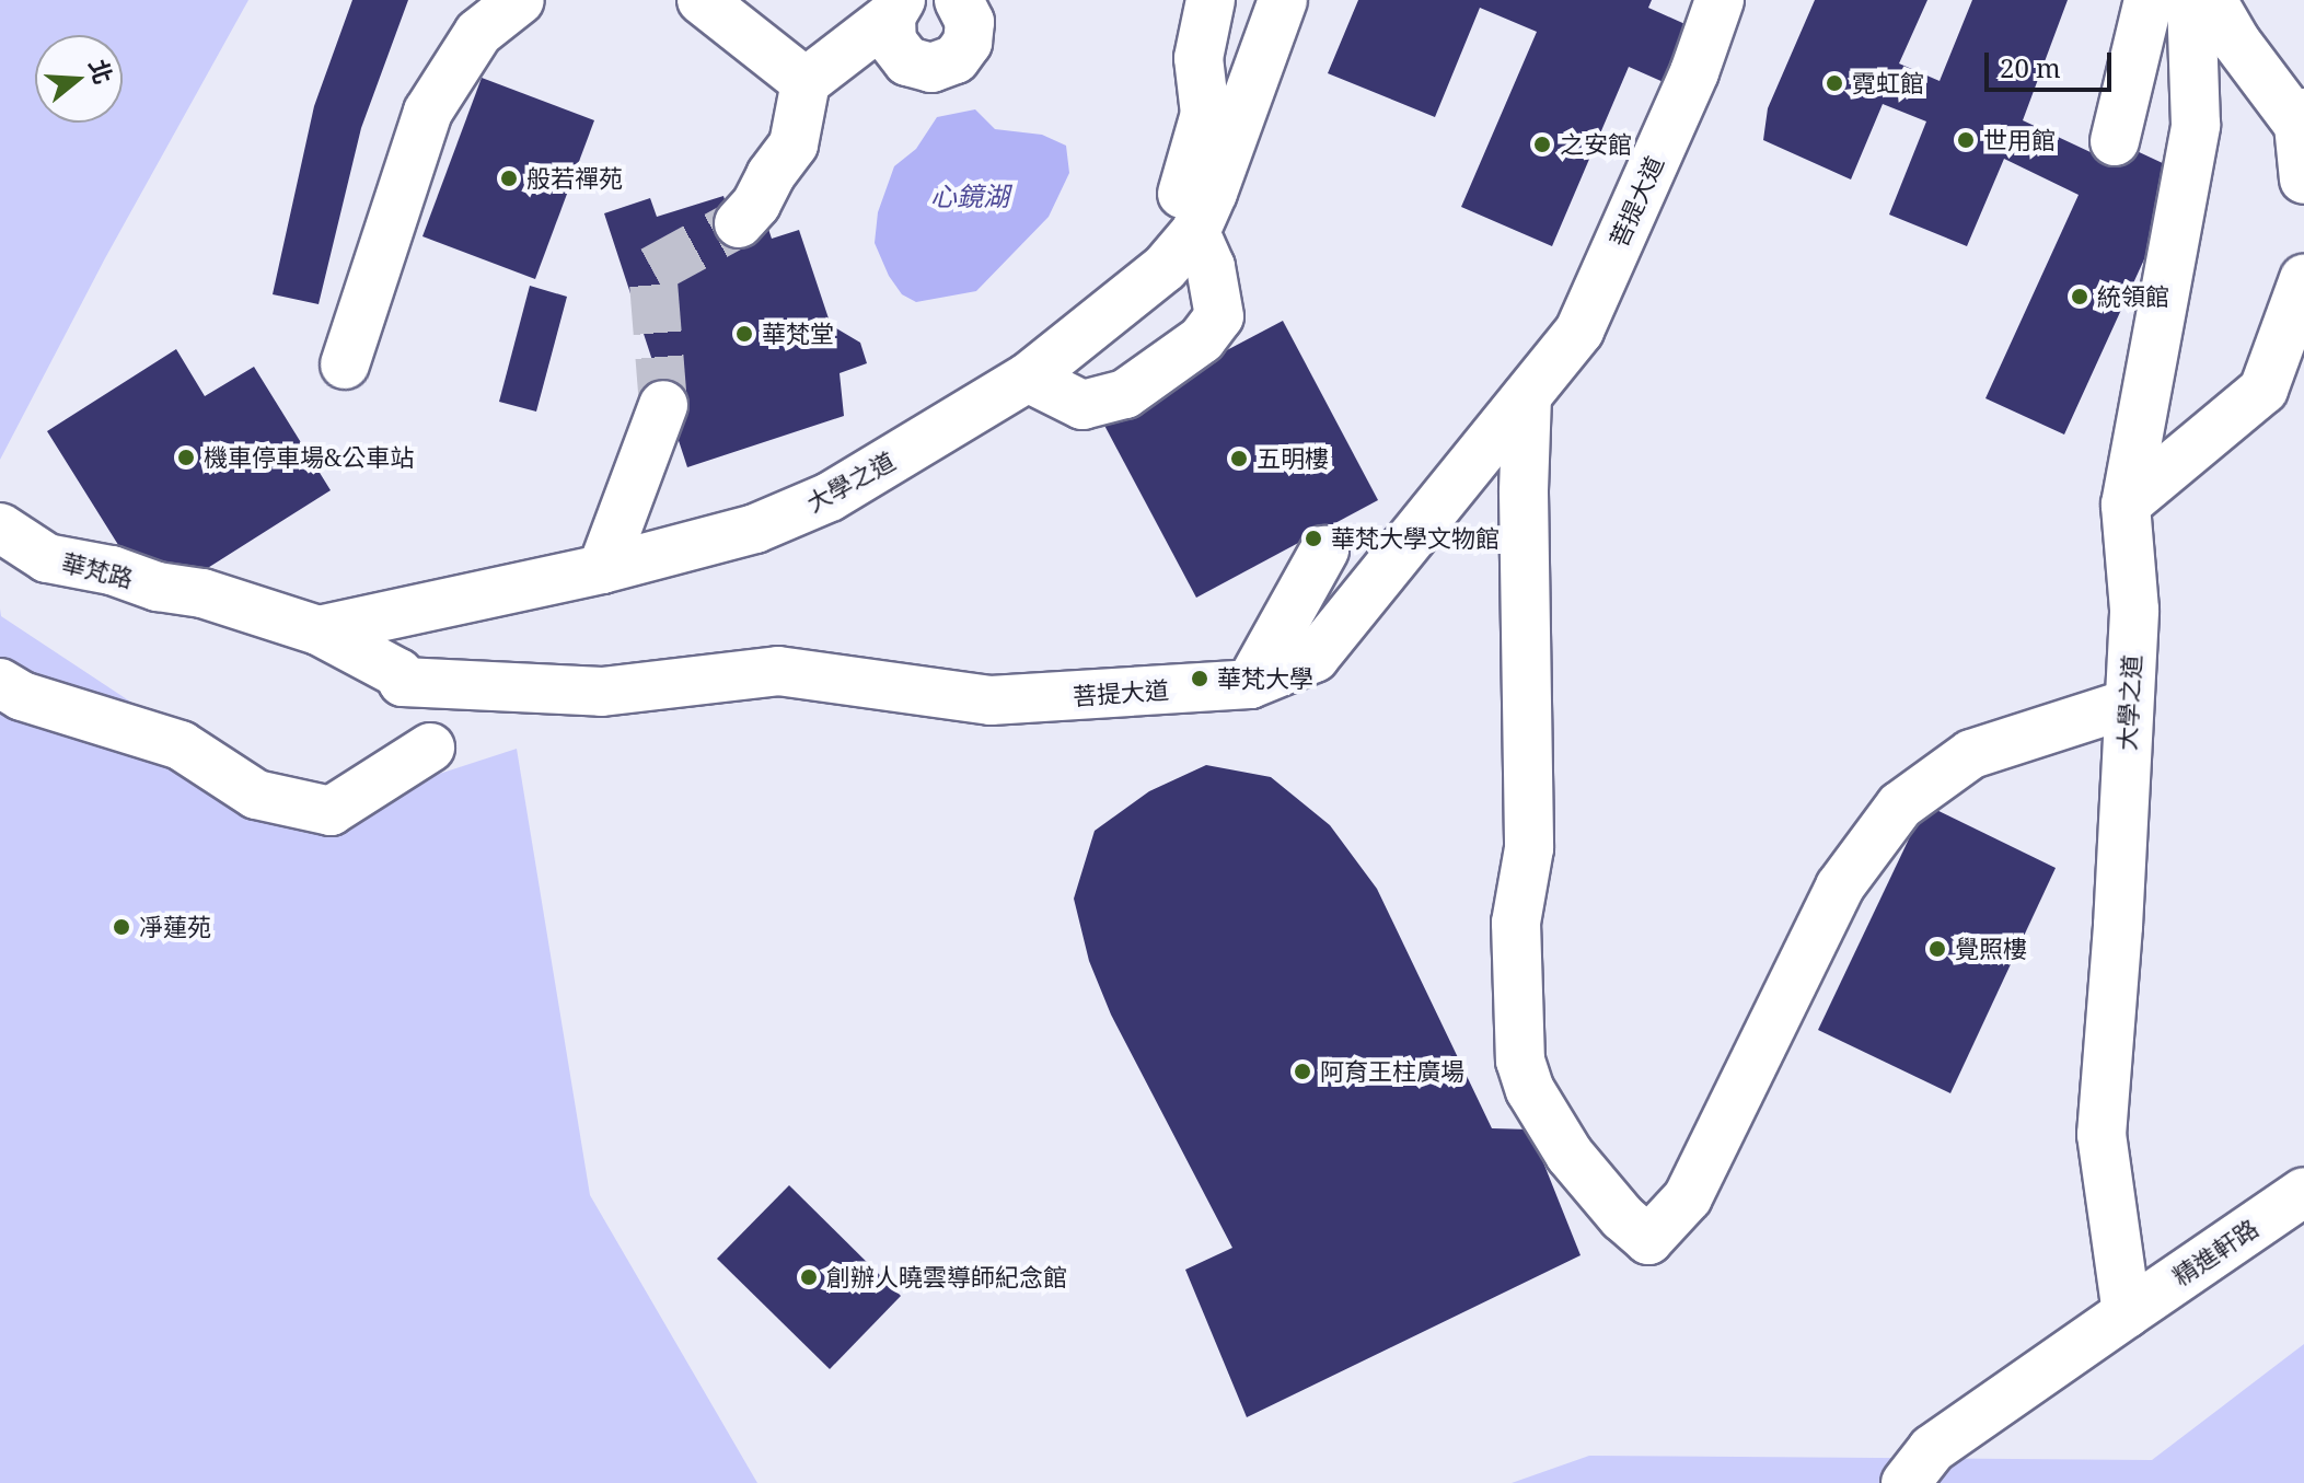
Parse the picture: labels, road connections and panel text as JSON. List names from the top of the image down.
{
  "streets": {
    "street": [
      "菩提大道",
      "大學之道",
      "華梵路",
      "精進軒路"
    ]
  },
  "crossings": [
    ["菩提大道", "大學之道"],
    ["大學之道", "華梵路"],
    ["大學之道", "精進軒路"]
  ],
  "water": ["心鏡湖"],
  "places": [
    "霓虹館",
    "世用館",
    "之安館",
    "般若禪苑",
    "統領館",
    "華梵堂",
    "機車停車場&公車站",
    "五明樓",
    "華梵大學文物館",
    "華梵大學",
    "凈蓮苑",
    "覺照樓",
    "阿育王柱廣場",
    "創辦人曉雲導師紀念館"
  ],
  "scale_bar": "20 m",
  "north": "right"
}
